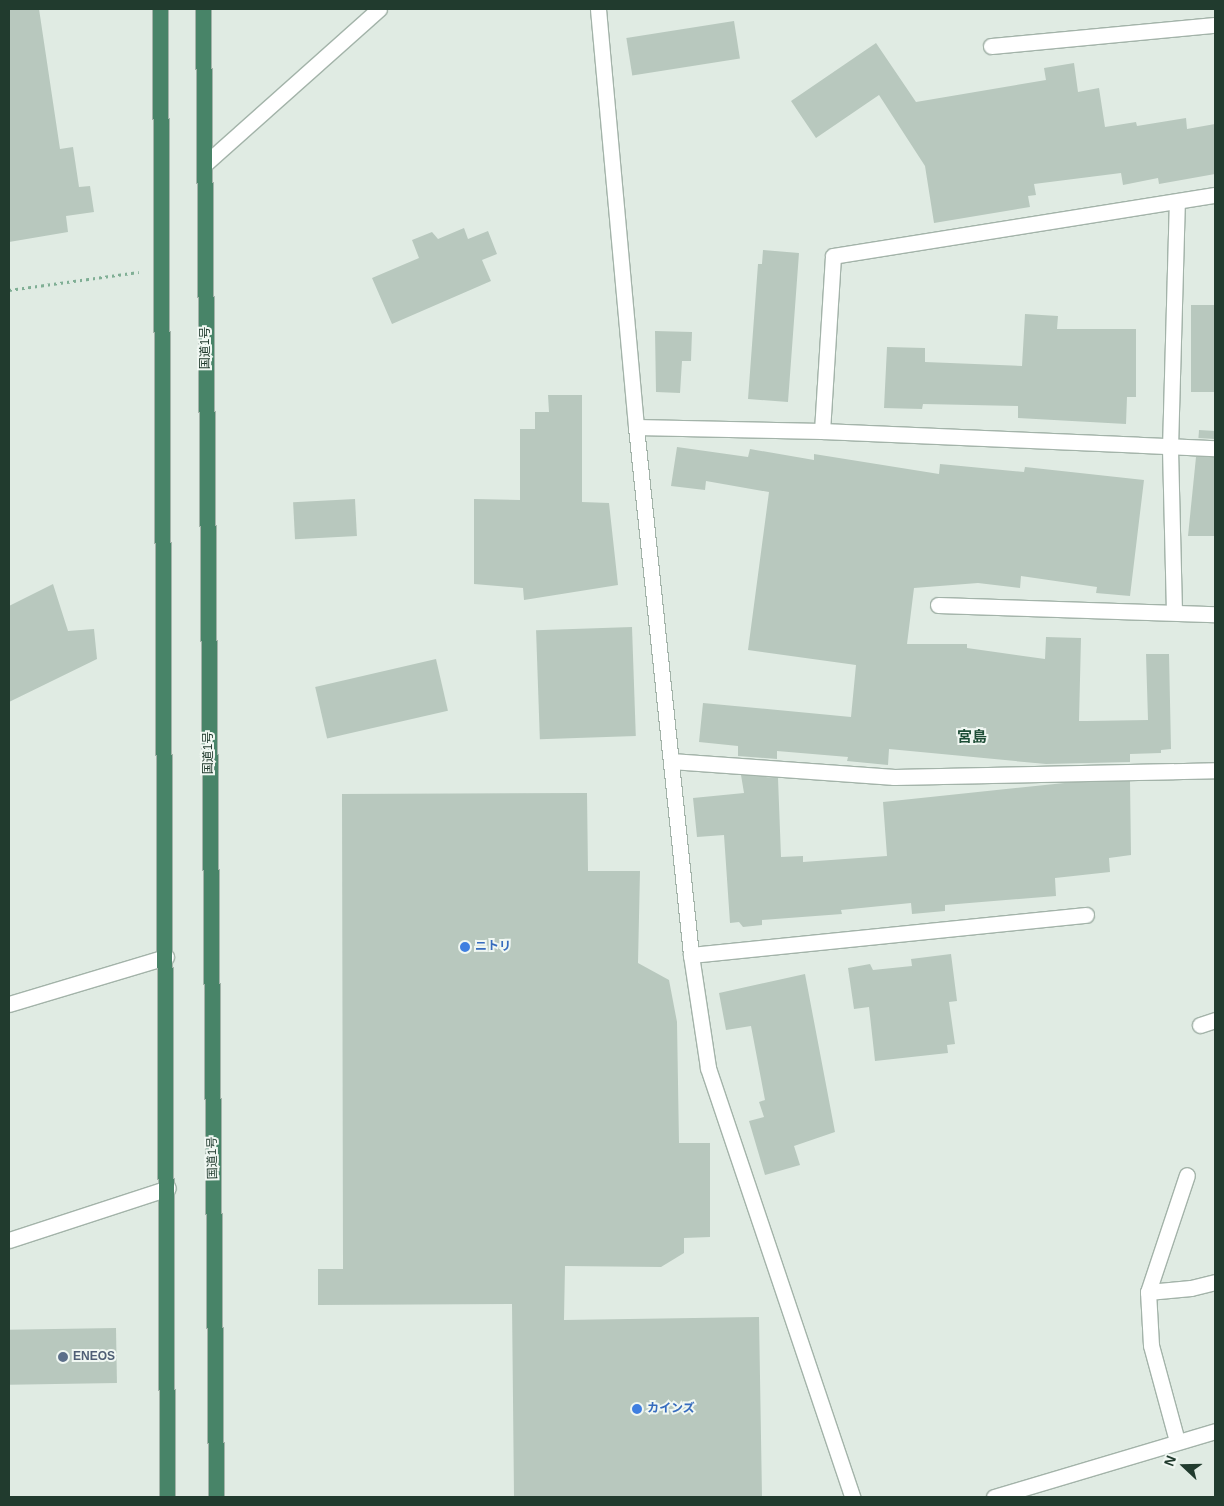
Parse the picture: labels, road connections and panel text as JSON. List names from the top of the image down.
{
  "streets": {
    "highway": ["国道1号"]
  },
  "districts": ["宮島"],
  "places": ["ニトリ", "ENEOS", "カインズ"],
  "north": "left"
}
